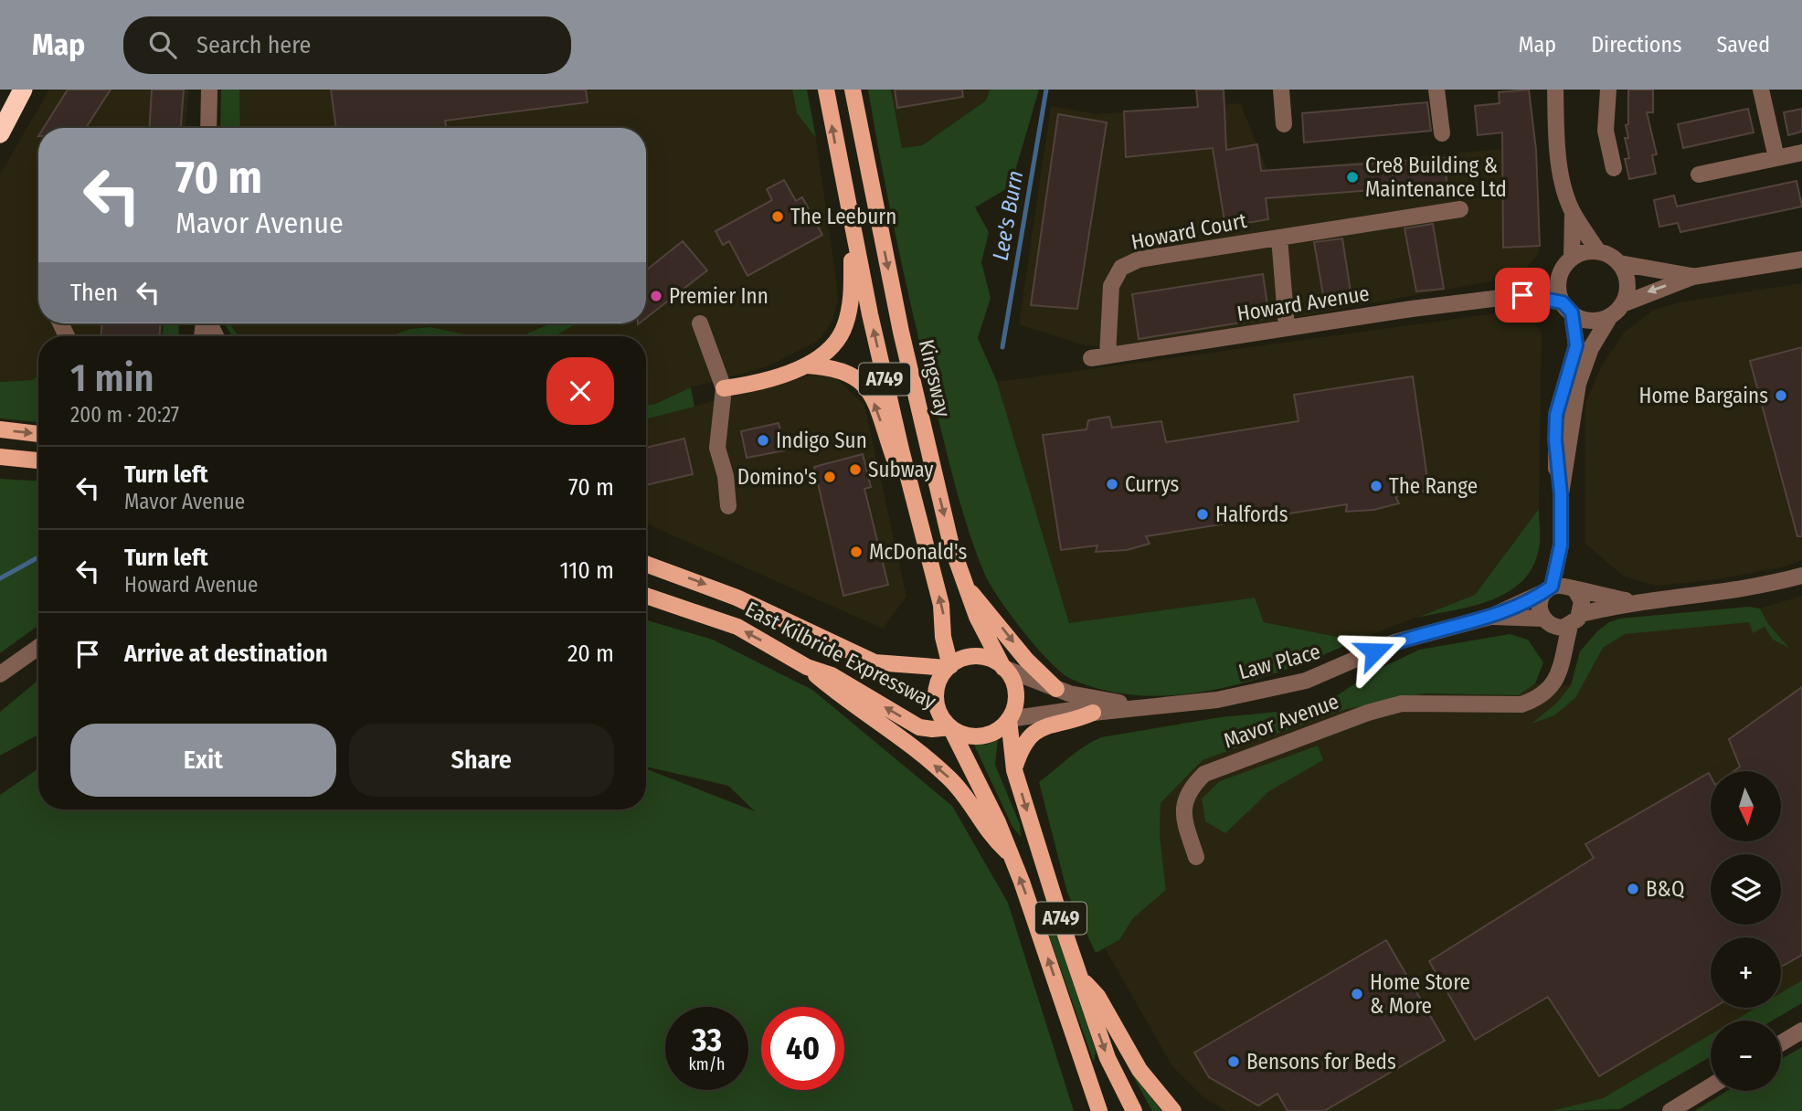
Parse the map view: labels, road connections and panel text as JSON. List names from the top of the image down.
{
  "streets": {
    "main road": ["Kingsway", "A749", "East Kilbride Expressway"],
    "street": [
      "Howard Court",
      "Howard Avenue",
      "Law Place",
      "Mavor Avenue"
    ]
  },
  "crossings": [
    ["Howard Court", "Howard Avenue"],
    ["Kingsway", "A749"],
    ["Kingsway", "East Kilbride Expressway"],
    ["Kingsway", "Law Place"],
    ["A749", "East Kilbride Expressway"],
    ["A749", "Law Place"],
    ["East Kilbride Expressway", "Law Place"],
    ["Law Place", "Mavor Avenue"]
  ],
  "water": ["Lee's Burn"],
  "places": [
    "Cre8 Building & Maintenance Ltd",
    "The Leeburn",
    "Premier Inn",
    "Home Bargains",
    "Indigo Sun",
    "Subway",
    "Domino's",
    "Currys",
    "The Range",
    "Halfords",
    "McDonald's",
    "B&Q",
    "Home Store & More",
    "Bensons for Beds"
  ],
  "north": "bottom",
  "page": {
    "header": "Map",
    "search": "Search here",
    "nav": ["Map", "Directions", "Saved"],
    "turn": ["70 m", "Mavor Avenue"],
    "then": "Then",
    "heading": ["1 min", "200 m · 20:27"],
    "list": [
      {
        "name": "Turn left",
        "note": "Mavor Avenue",
        "value": "70 m"
      },
      {
        "name": "Turn left",
        "note": "Howard Avenue",
        "value": "110 m"
      },
      {
        "name": "Arrive at destination",
        "value": "20 m"
      }
    ],
    "buttons": ["Exit", "Share"],
    "map_buttons": ["+", "−"],
    "speed": "33 km/h",
    "limit": "40"
  }
}
